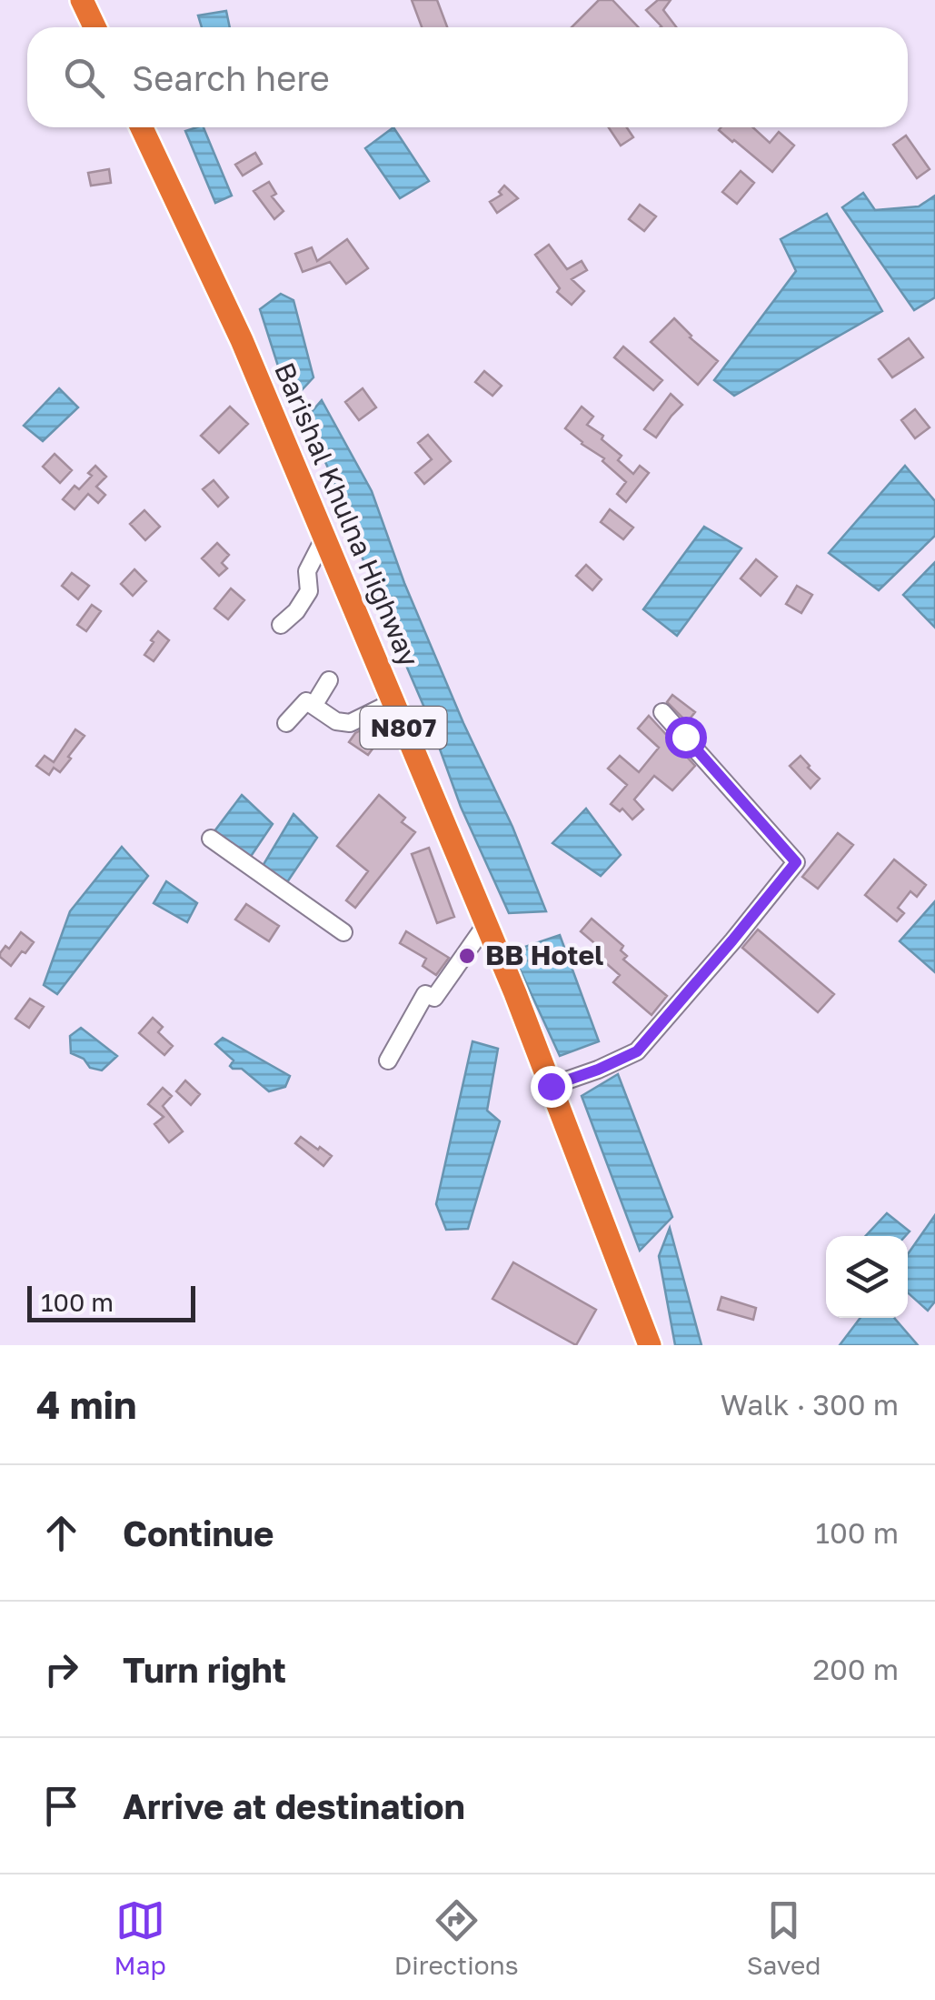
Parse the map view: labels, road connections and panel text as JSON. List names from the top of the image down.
{
  "streets": {
    "highway": ["Barishal Khulna Highway", "N807"]
  },
  "places": ["BB Hotel"],
  "scale_bar": "100 m",
  "page": {
    "search": "Search here",
    "scale": "100 m",
    "heading": ["4 min", "Walk · 300 m"],
    "list": [
      ["Continue", "100 m"],
      ["Turn right", "200 m"],
      "Arrive at destination"
    ],
    "nav": ["Map", "Directions", "Saved"]
  }
}
